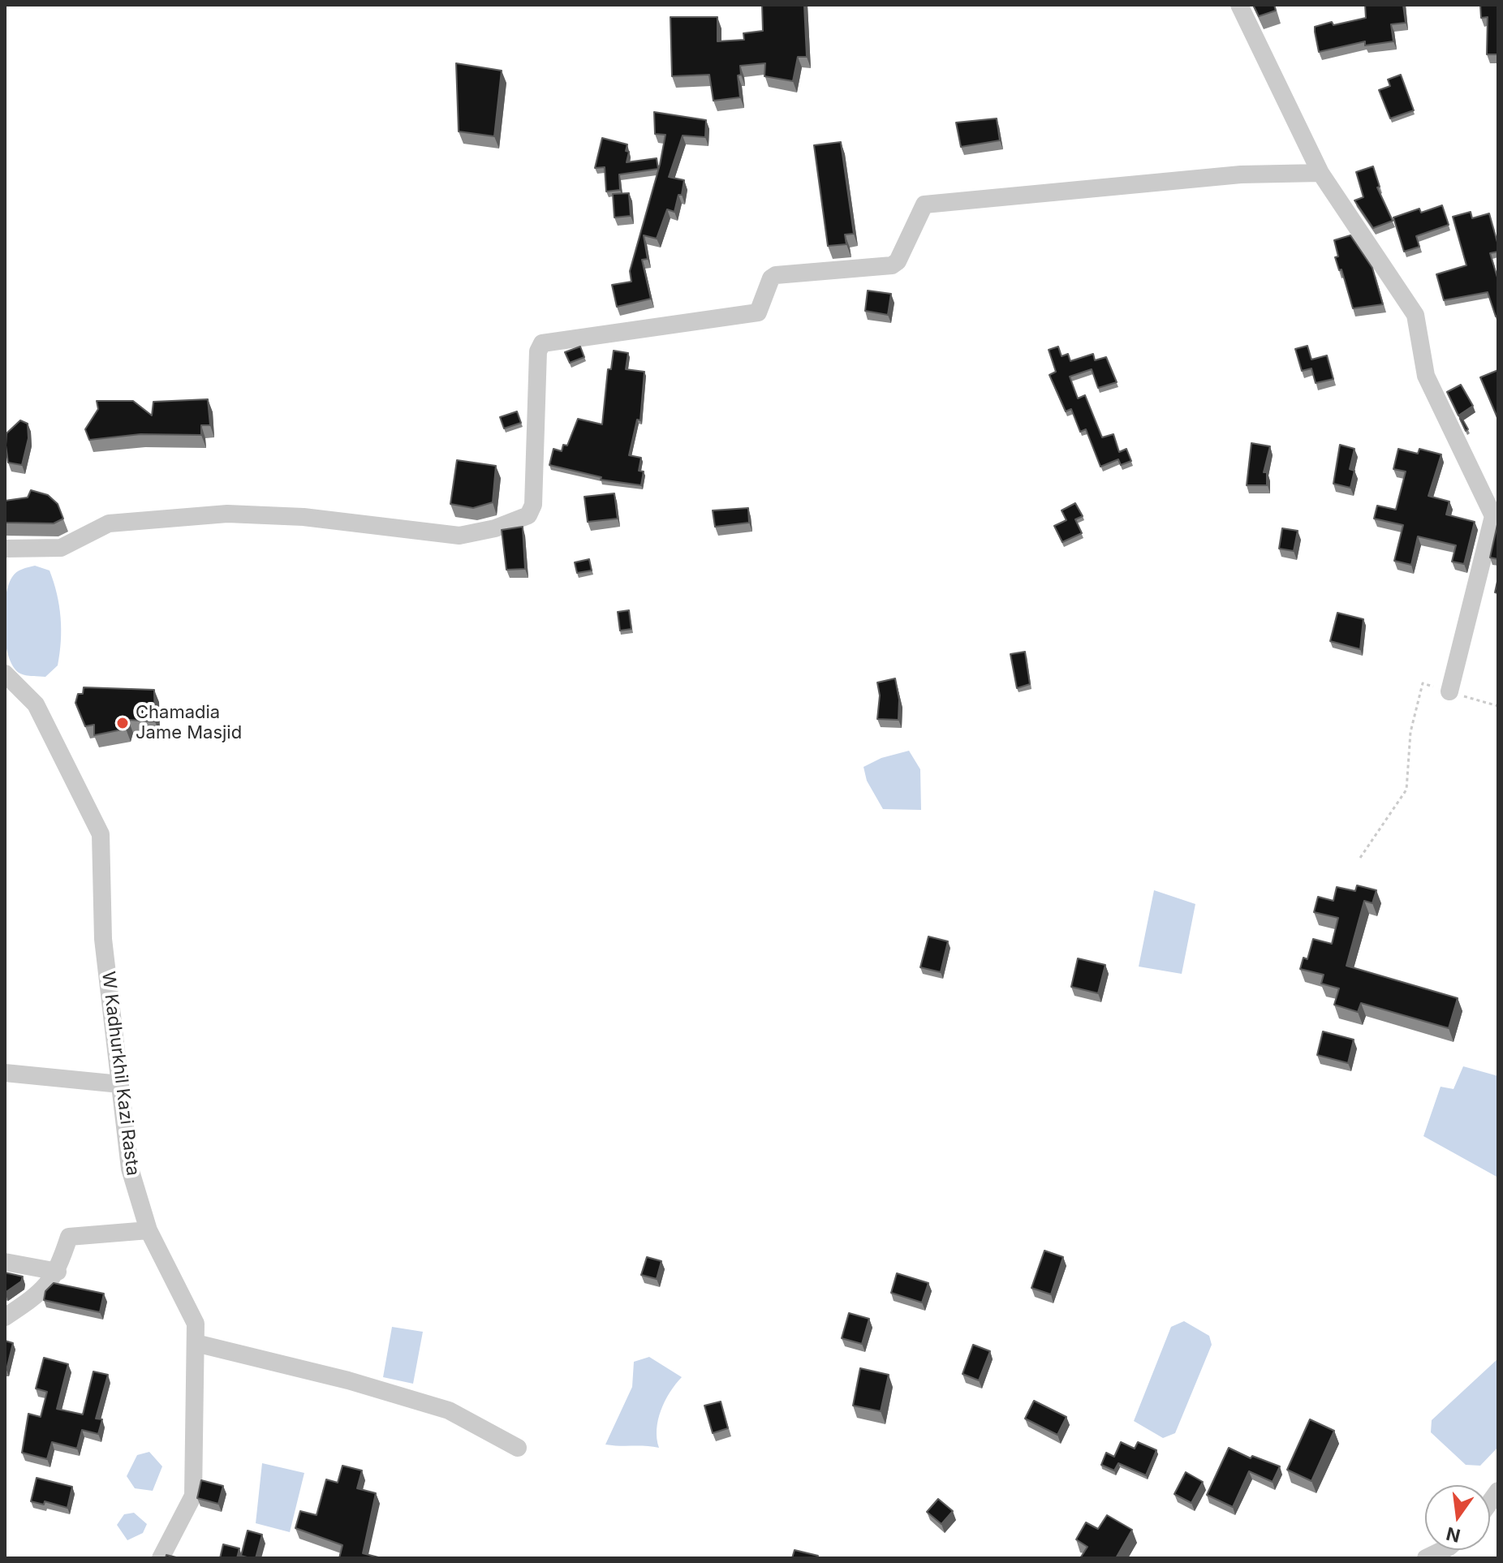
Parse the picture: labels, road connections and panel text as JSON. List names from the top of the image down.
{
  "streets": {
    "street": ["W Kadhurkhil Kazi Rasta"]
  },
  "places": ["Chamadia Jame Masjid"],
  "north": "bottom"
}
